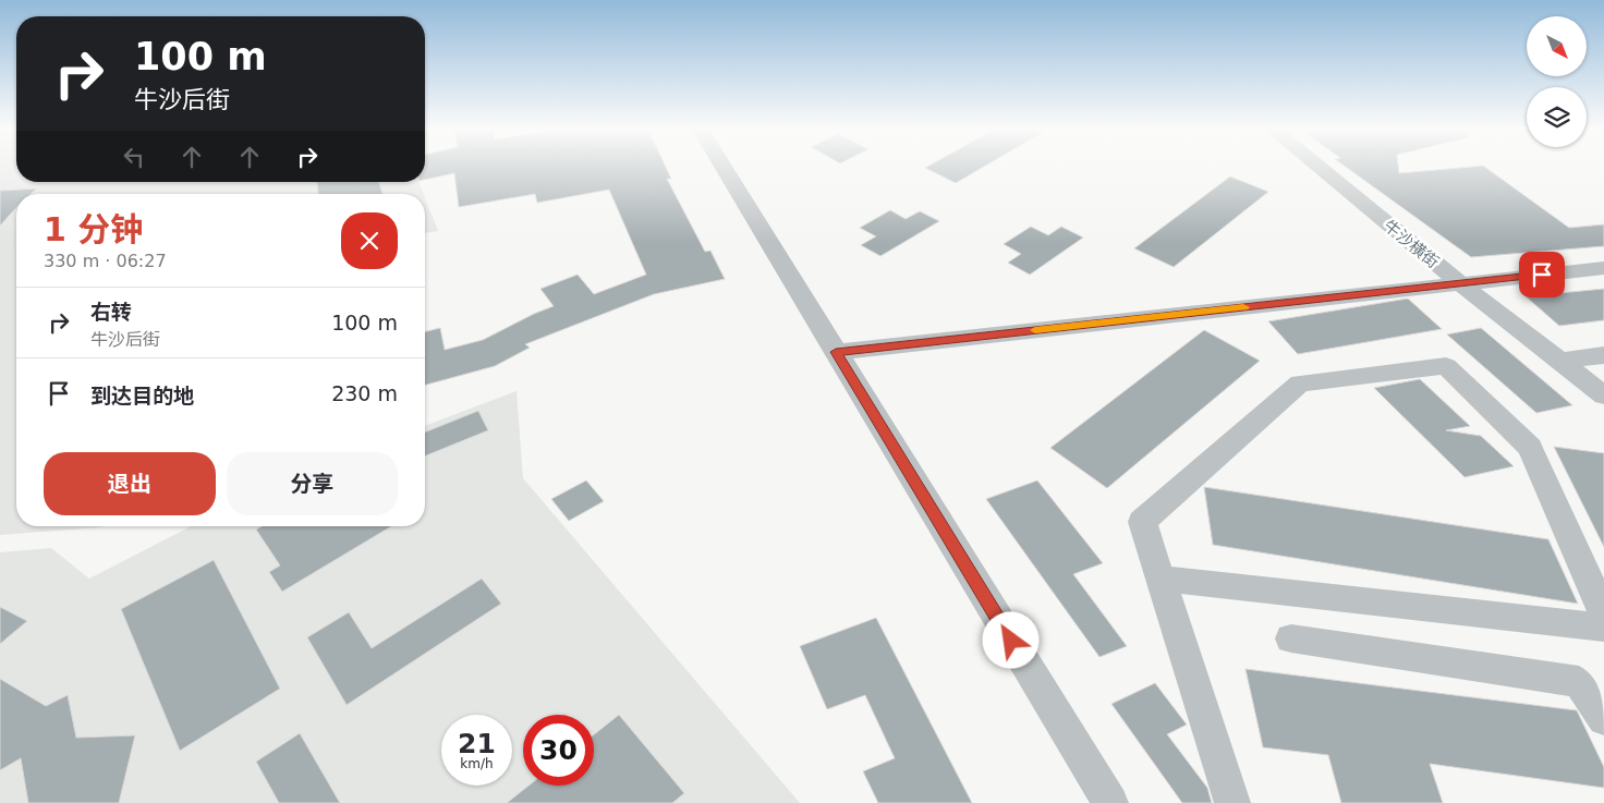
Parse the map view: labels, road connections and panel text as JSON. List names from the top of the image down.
{
  "streets": {
    "street": ["牛沙横街"]
  },
  "north": "bottom right",
  "page": {
    "turn": ["100 m", "牛沙后街"],
    "heading": ["1 分钟", "330 m · 06:27"],
    "list": [
      {
        "name": "右转",
        "note": "牛沙后街",
        "value": "100 m"
      },
      {
        "name": "到达目的地",
        "value": "230 m"
      }
    ],
    "buttons": ["退出", "分享"],
    "speed": "21 km/h",
    "limit": "30"
  }
}
